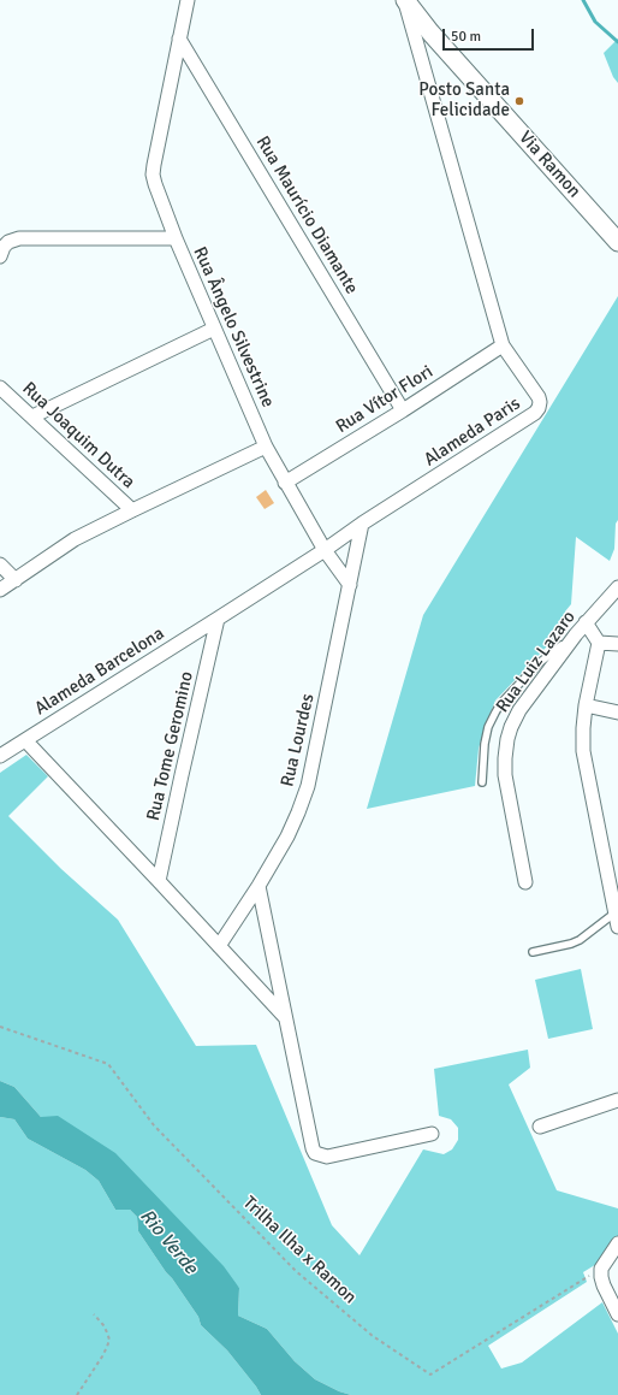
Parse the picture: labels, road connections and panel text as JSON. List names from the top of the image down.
{
  "streets": {
    "main road": ["Via Ramon"],
    "street": [
      "Rua Maurício Diamante",
      "Rua Ângelo Silvestrine",
      "Rua Vítor Flori",
      "Alameda Paris",
      "Rua Joaquim Dutra",
      "Rua Luiz Lazaro",
      "Alameda Barcelona",
      "Rua Lourdes",
      "Rua Tome Geromino"
    ],
    "path": ["Trilha Ilha x Ramon"]
  },
  "crossings": [
    ["Via Ramon", "Alameda Paris"],
    ["Rua Maurício Diamante", "Rua Ângelo Silvestrine"],
    ["Rua Maurício Diamante", "Rua Vítor Flori"],
    ["Rua Ângelo Silvestrine", "Rua Vítor Flori"],
    ["Rua Ângelo Silvestrine", "Alameda Paris"],
    ["Rua Ângelo Silvestrine", "Alameda Barcelona"],
    ["Rua Ângelo Silvestrine", "Rua Lourdes"],
    ["Rua Vítor Flori", "Alameda Paris"],
    ["Alameda Paris", "Alameda Barcelona"],
    ["Alameda Paris", "Rua Lourdes"],
    ["Alameda Barcelona", "Rua Tome Geromino"]
  ],
  "water": ["Rio Verde"],
  "places": ["Posto Santa Felicidade"],
  "scale_bar": "50 m"
}
